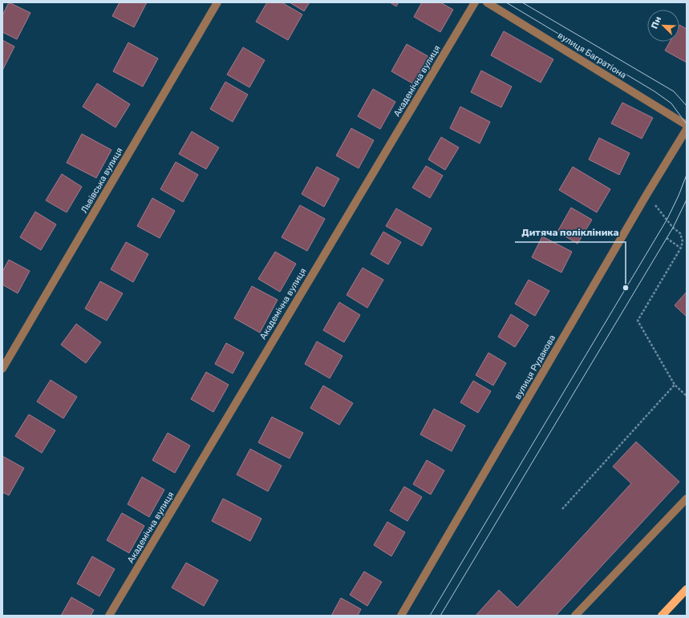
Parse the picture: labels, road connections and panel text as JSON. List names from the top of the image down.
{
  "streets": {
    "street": [
      "вулиця Багратіона",
      "Академічна вулиця",
      "Львівська вулиця",
      "вулиця Рудакова"
    ]
  },
  "places": ["Дитяча полікліника"],
  "north": "top left"
}
